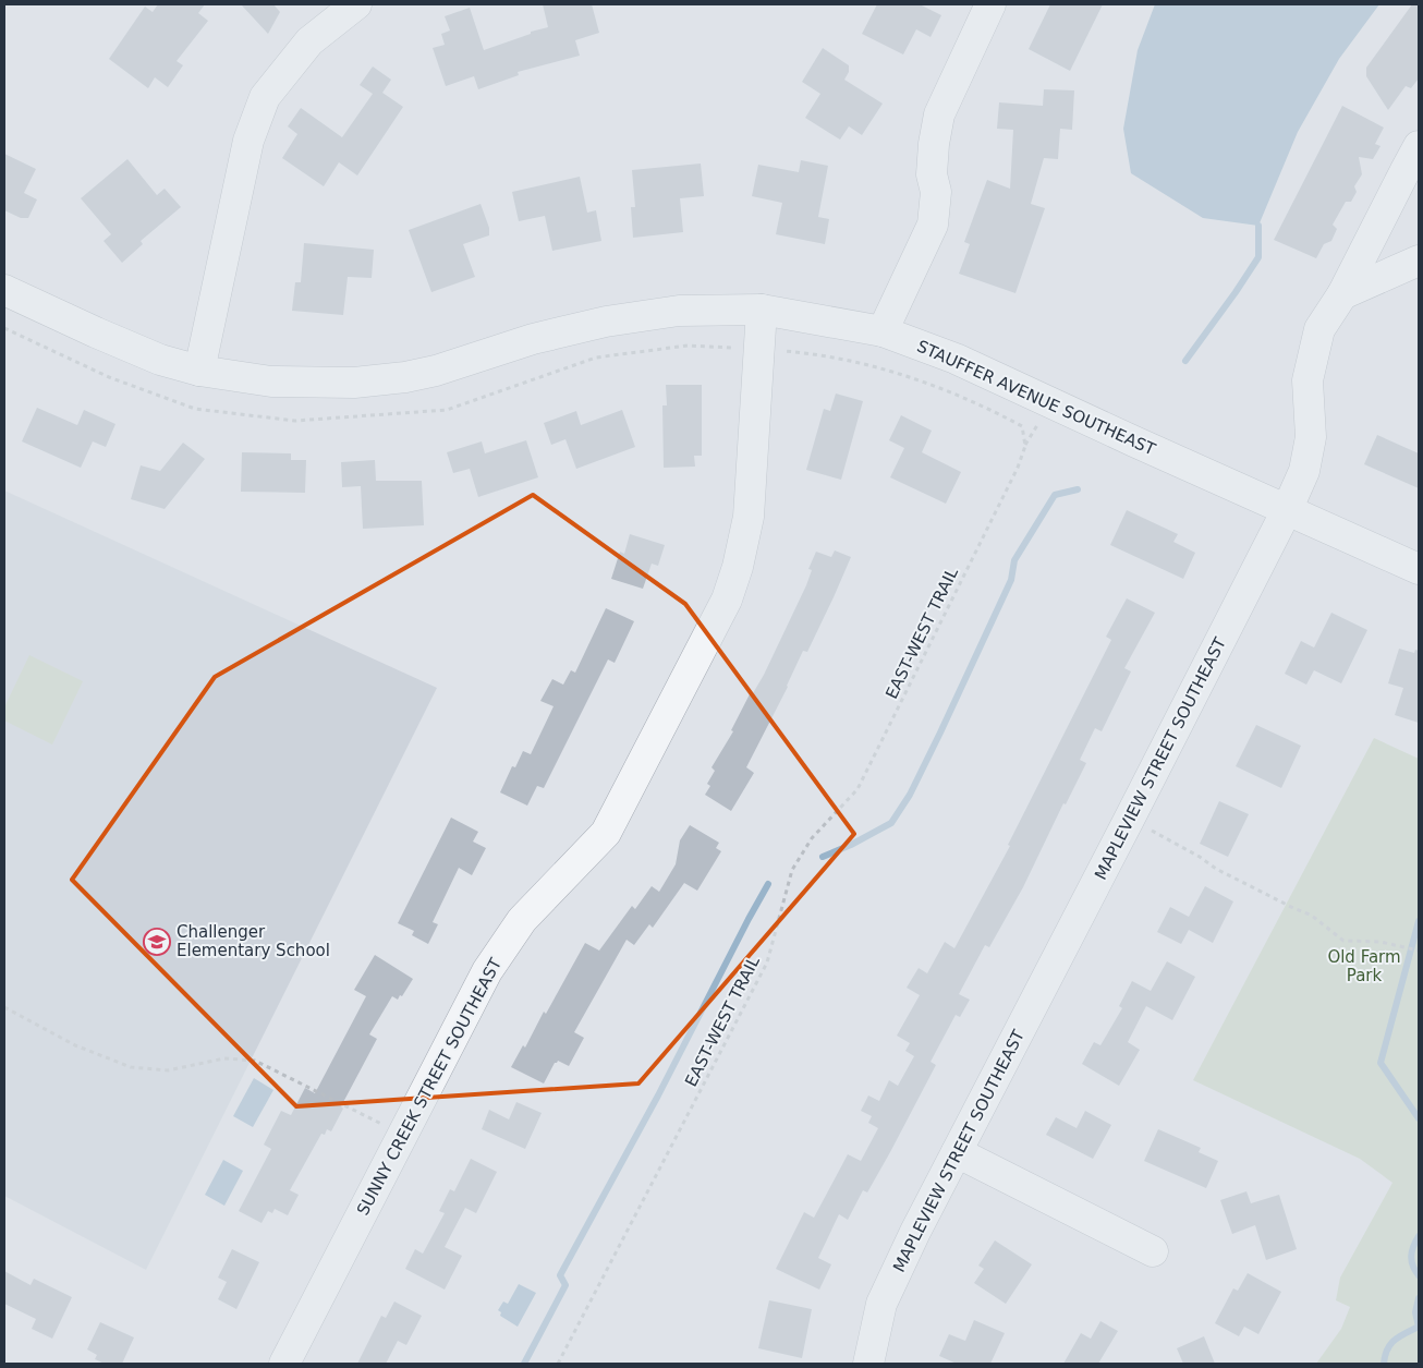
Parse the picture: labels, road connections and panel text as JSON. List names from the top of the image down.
{
  "streets": {
    "street": ["STAUFFER AVENUE SOUTHEAST", "MAPLEVIEW STREET SOUTHEAST", "SUNNY CREEK STREET SOUTHEAST"],
    "path": ["EAST-WEST TRAIL"]
  },
  "crossings": [
    ["STAUFFER AVENUE SOUTHEAST", "MAPLEVIEW STREET SOUTHEAST"],
    ["STAUFFER AVENUE SOUTHEAST", "SUNNY CREEK STREET SOUTHEAST"],
    ["EAST-WEST TRAIL", "SUNNY CREEK STREET SOUTHEAST"]
  ],
  "parks": ["Old Farm Park"],
  "places": {
    "school or university": ["Challenger Elementary School"]
  }
}
